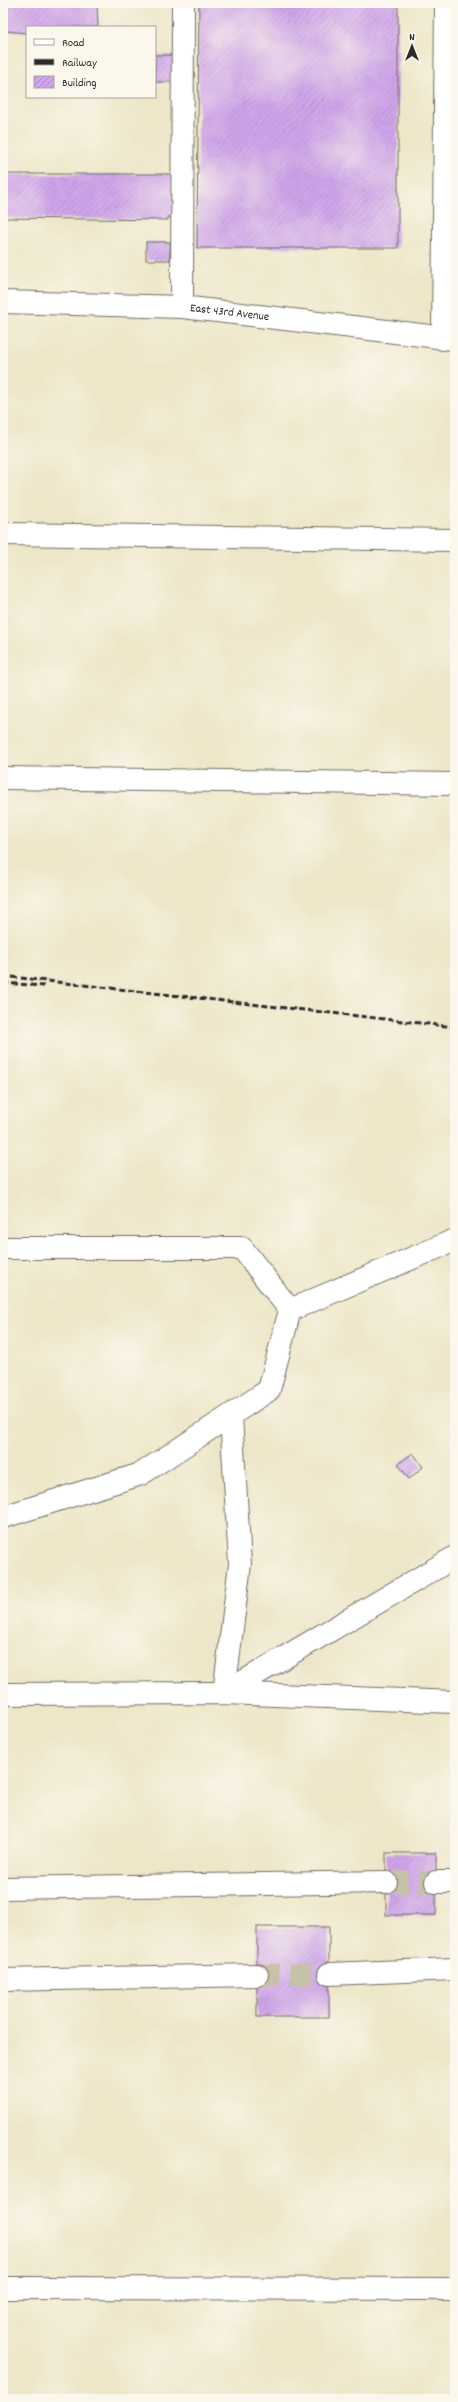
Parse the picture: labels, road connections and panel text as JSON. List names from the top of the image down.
{
  "streets": {
    "street": ["East 43rd Avenue"]
  },
  "legend": ["Road", "Railway", "Building"],
  "north": "top"
}
